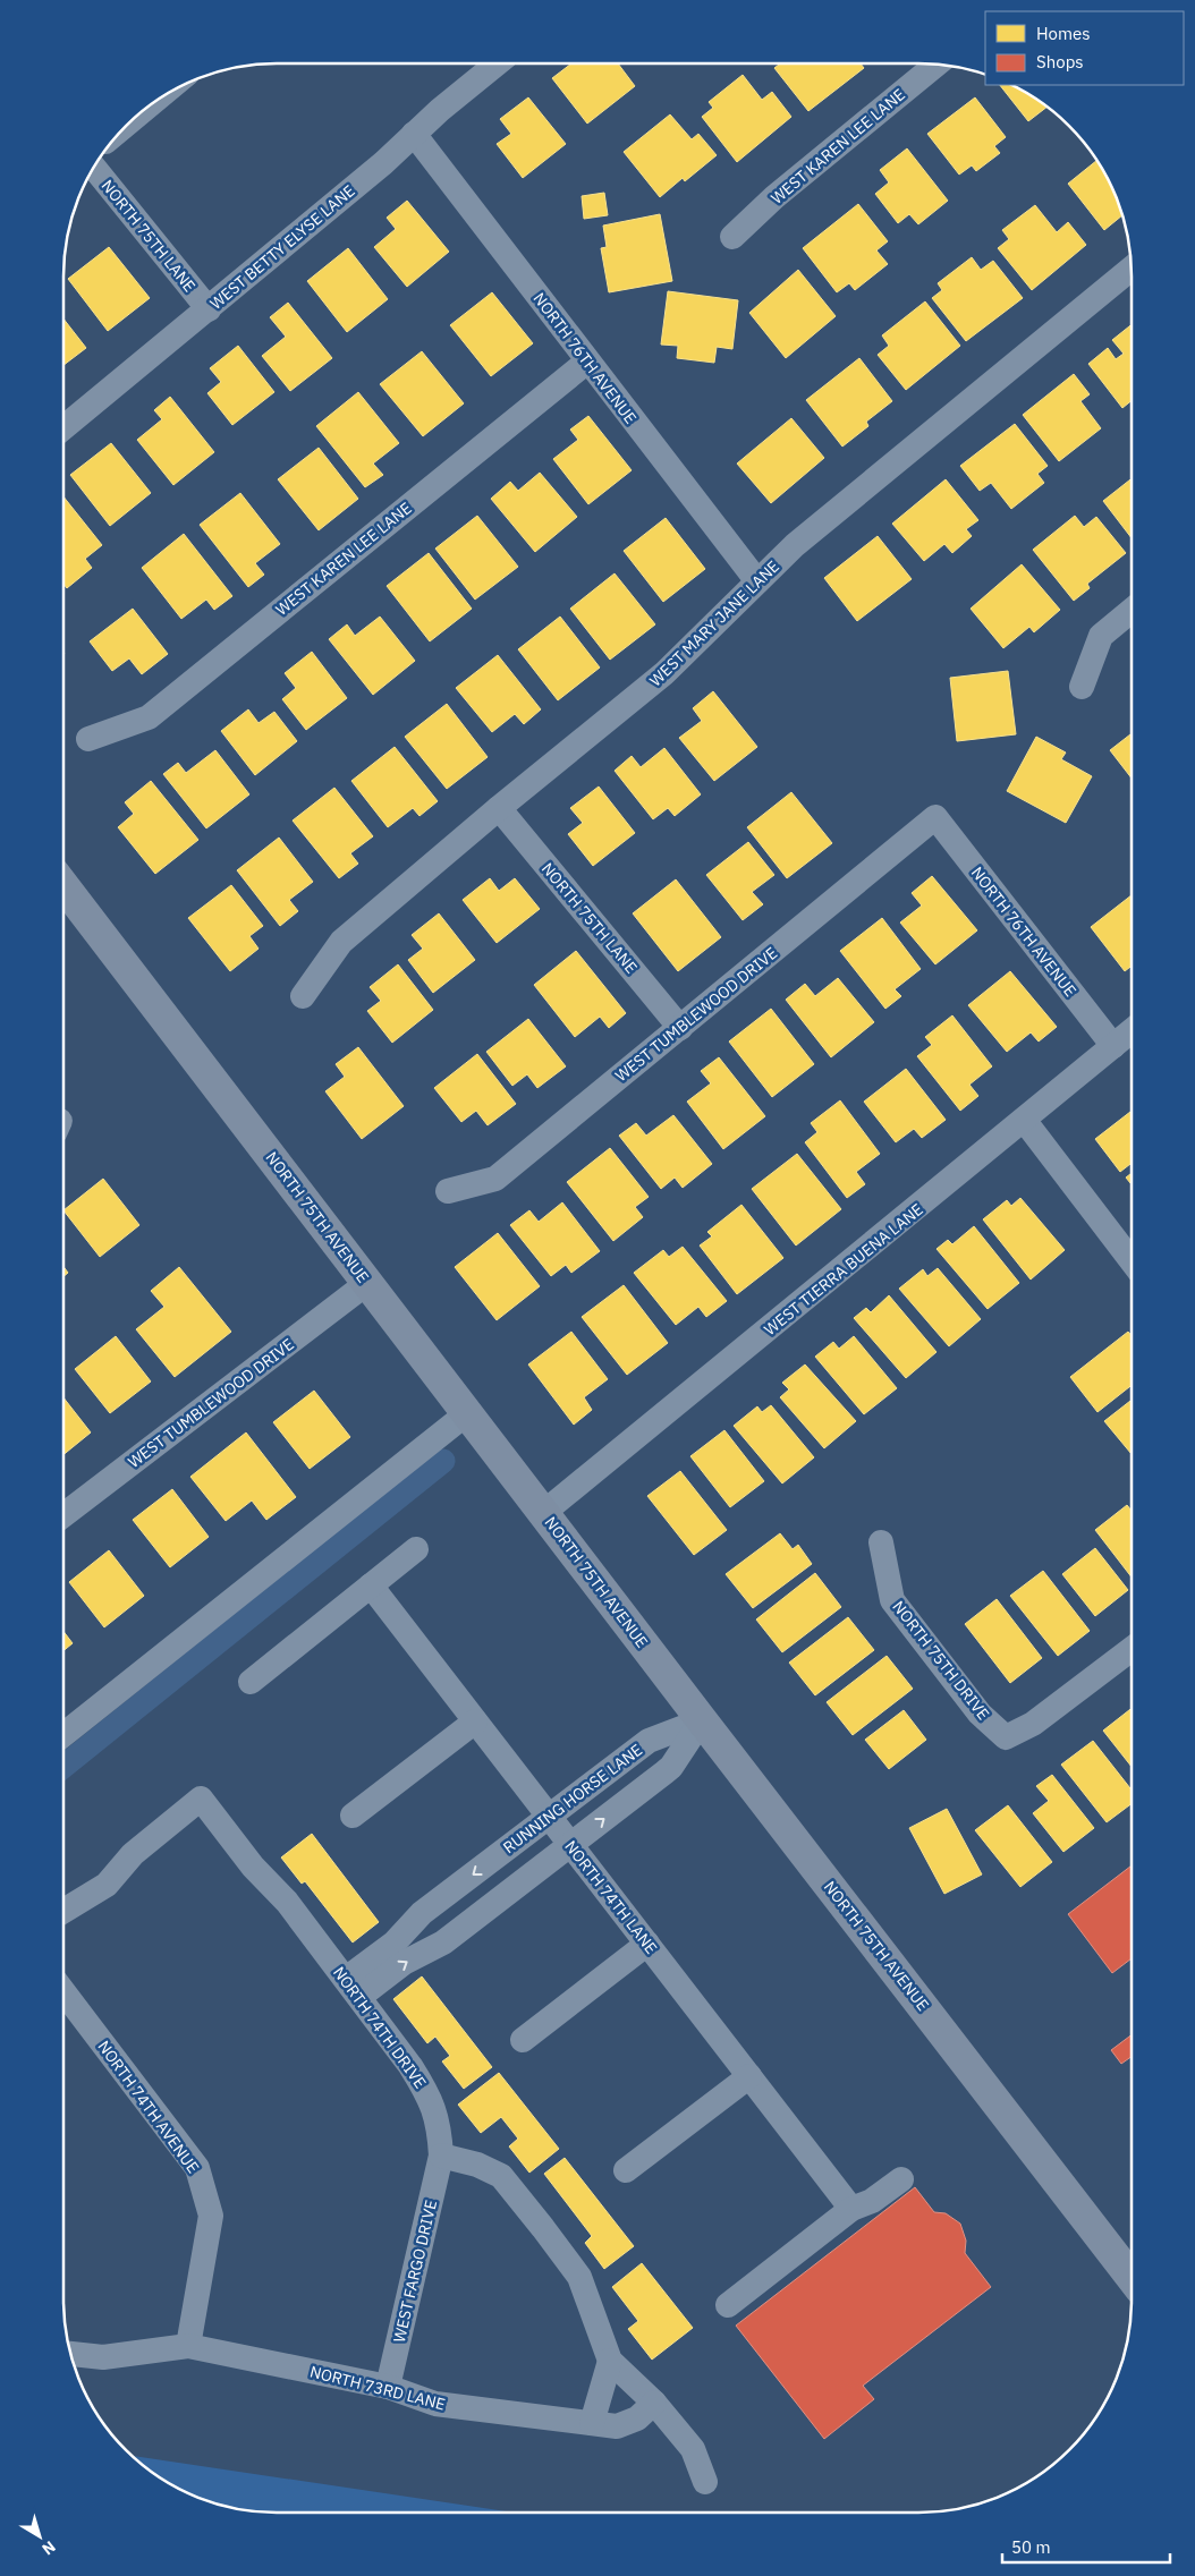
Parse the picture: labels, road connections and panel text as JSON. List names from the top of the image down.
{
  "streets": {
    "main road": ["NORTH 75TH AVENUE"],
    "street": [
      "WEST KAREN LEE LANE",
      "NORTH 75TH LANE",
      "WEST BETTY ELYSE LANE",
      "NORTH 76TH AVENUE",
      "WEST MARY JANE LANE",
      "WEST TUMBLEWOOD DRIVE",
      "WEST TIERRA BUENA LANE",
      "NORTH 75TH DRIVE",
      "RUNNING HORSE LANE",
      "NORTH 74TH LANE",
      "NORTH 74TH DRIVE",
      "NORTH 74TH AVENUE",
      "WEST FARGO DRIVE",
      "NORTH 73RD LANE"
    ]
  },
  "crossings": [
    ["WEST KAREN LEE LANE", "NORTH 76TH AVENUE"],
    ["NORTH 75TH LANE", "WEST BETTY ELYSE LANE"],
    ["NORTH 75TH LANE", "WEST MARY JANE LANE"],
    ["NORTH 75TH LANE", "WEST TUMBLEWOOD DRIVE"],
    ["WEST BETTY ELYSE LANE", "NORTH 76TH AVENUE"],
    ["NORTH 76TH AVENUE", "WEST MARY JANE LANE"],
    ["NORTH 76TH AVENUE", "WEST TUMBLEWOOD DRIVE"],
    ["NORTH 76TH AVENUE", "WEST TIERRA BUENA LANE"],
    ["WEST TUMBLEWOOD DRIVE", "NORTH 75TH AVENUE"],
    ["NORTH 75TH AVENUE", "WEST TIERRA BUENA LANE"],
    ["NORTH 75TH AVENUE", "RUNNING HORSE LANE"],
    ["RUNNING HORSE LANE", "NORTH 74TH LANE"],
    ["RUNNING HORSE LANE", "NORTH 74TH DRIVE"],
    ["NORTH 74TH DRIVE", "WEST FARGO DRIVE"],
    ["NORTH 74TH AVENUE", "NORTH 73RD LANE"],
    ["WEST FARGO DRIVE", "NORTH 73RD LANE"]
  ],
  "legend": ["Homes", "Shops"],
  "scale_bar": "50 m",
  "north": "bottom right"
}
